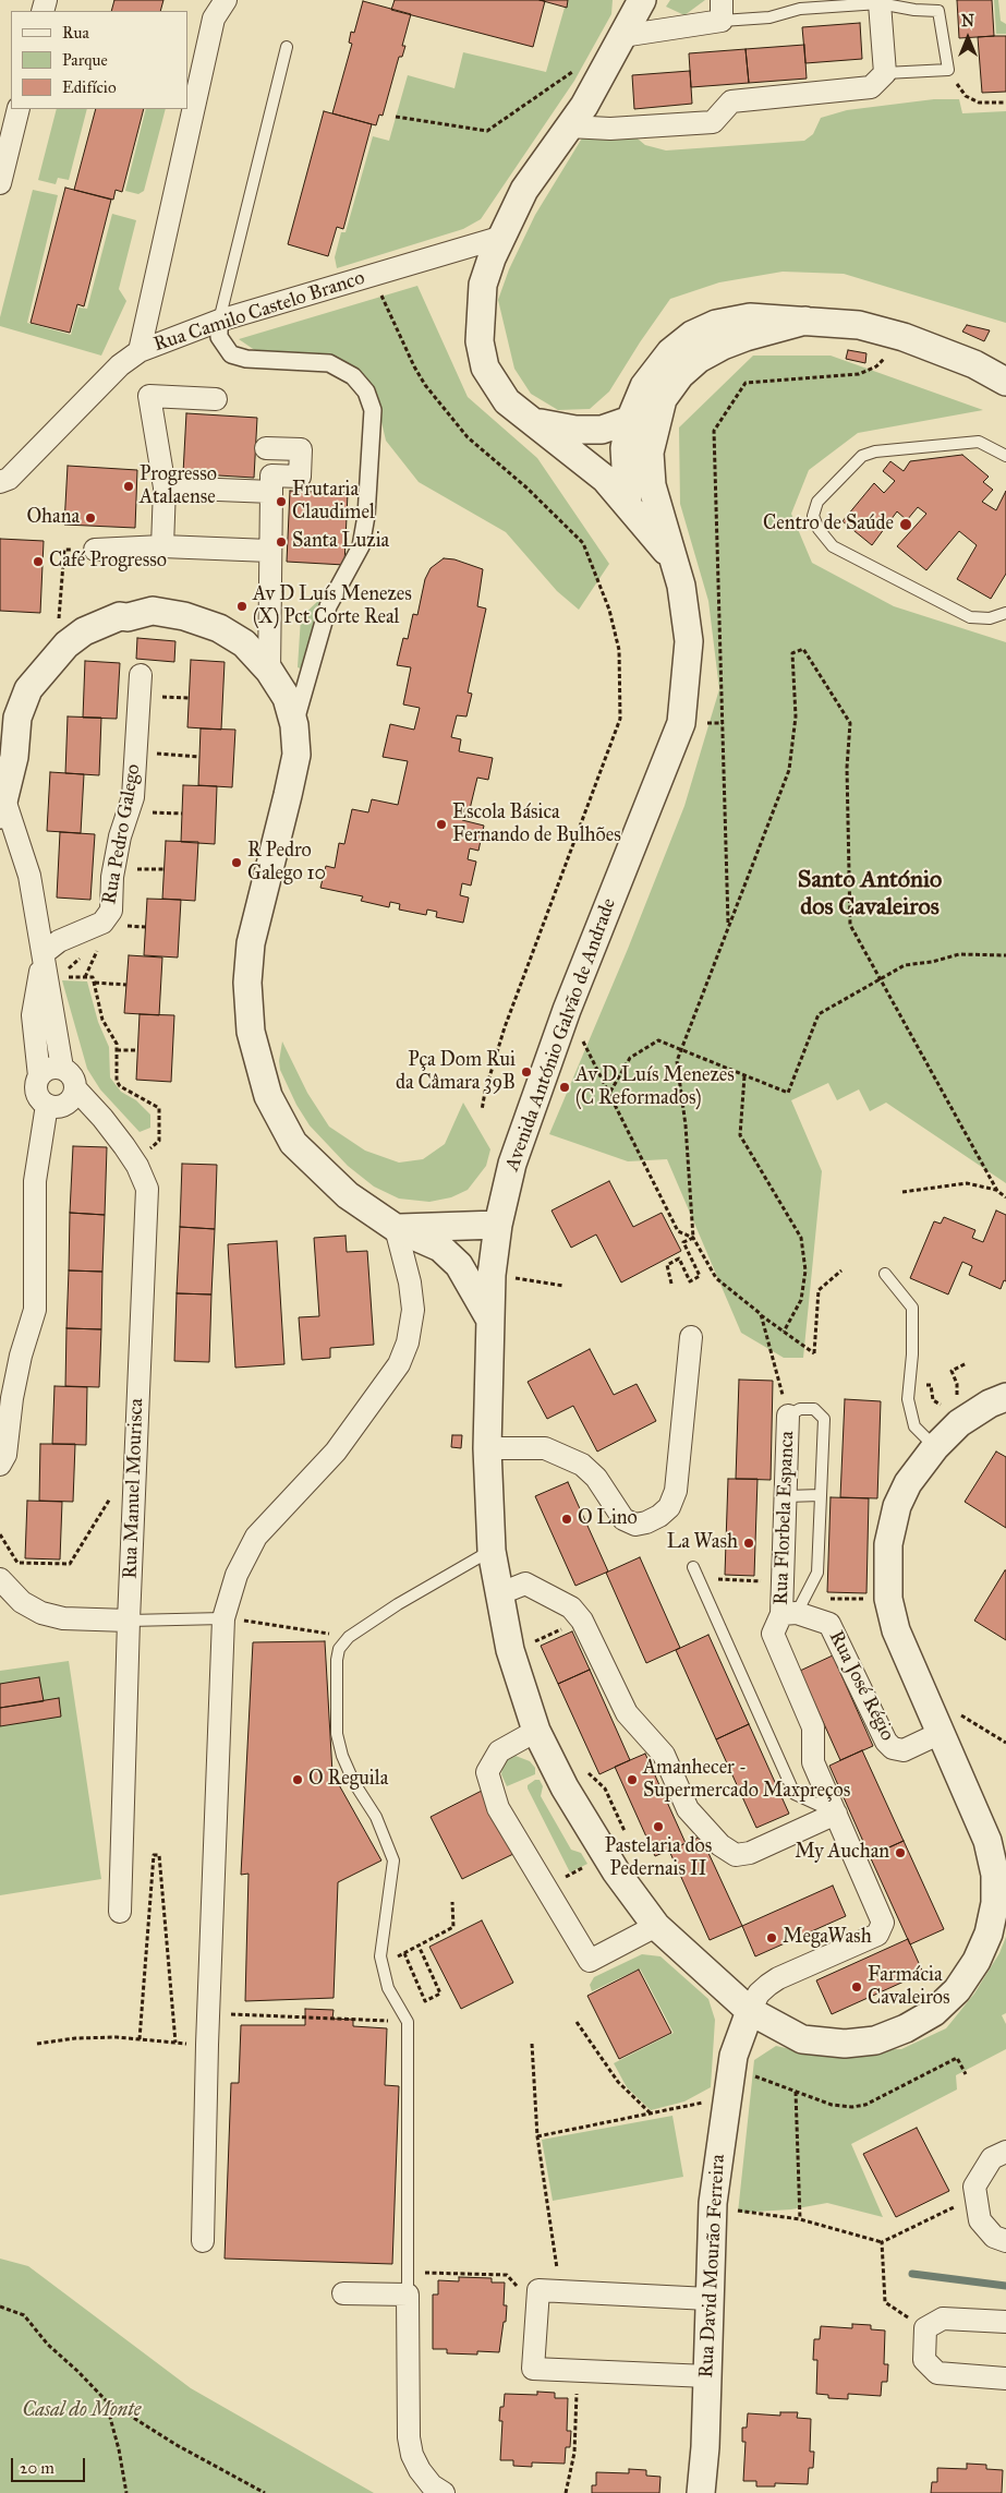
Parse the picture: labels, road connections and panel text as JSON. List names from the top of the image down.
{
  "streets": {
    "street": [
      "Rua Camilo Castelo Branco",
      "Rua Pedro Galego",
      "Avenida António Galvão de Andrade",
      "Rua Manuel Mourisca",
      "Rua Florbela Espanca",
      "Rua José Régio",
      "Rua David Mourão Ferreira"
    ]
  },
  "crossings": [
    ["Avenida António Galvão de Andrade", "Rua Florbela Espanca"],
    ["Avenida António Galvão de Andrade", "Rua José Régio"],
    ["Avenida António Galvão de Andrade", "Rua David Mourão Ferreira"],
    ["Rua Florbela Espanca", "Rua José Régio"],
    ["Rua Florbela Espanca", "Rua David Mourão Ferreira"]
  ],
  "districts": ["Santo António dos Cavaleiros"],
  "parks": ["Casal do Monte"],
  "places": [
    "Progresso Atalaense",
    "Frutaria Claudimel",
    "Ohana",
    "Centro de Saúde",
    "Santa Luzia",
    "Café Progresso",
    "Av D Luís Menezes (X) Pct Corte Real",
    "Escola Básica Fernando de Bulhões",
    "R Pedro Galego 10",
    "Pça Dom Rui da Câmara 39B",
    "Av D Luís Menezes (C Reformados)",
    "O Lino",
    "La Wash",
    "O Reguila",
    "Amanhecer - Supermercado Maxpreços",
    "Pastelaria dos Pedernais II",
    "My Auchan",
    "MegaWash",
    "Farmácia Cavaleiros"
  ],
  "legend": ["Rua", "Parque", "Edifício"],
  "scale_bar": "20 m",
  "north": "top"
}
